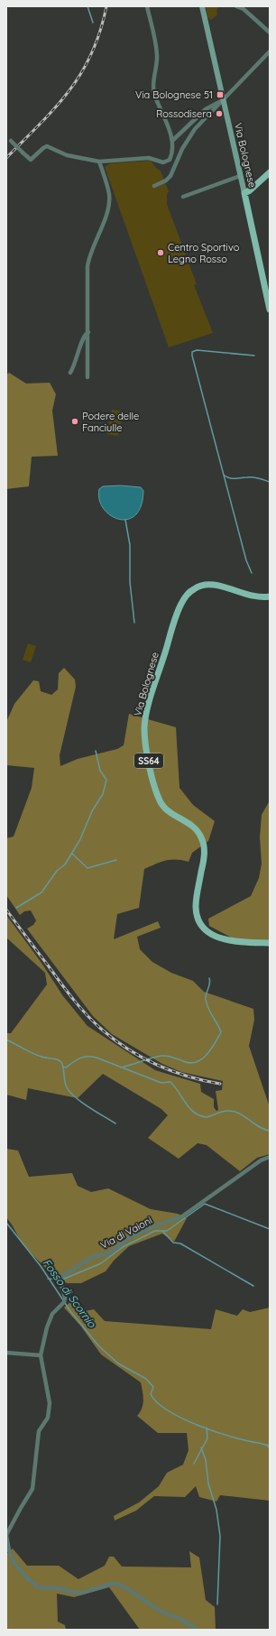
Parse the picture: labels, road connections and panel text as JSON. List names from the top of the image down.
{
  "streets": {
    "main road": ["Via Bolognese", "SS64"],
    "street": ["Via di Vaioni"]
  },
  "water": ["Fosso di Scornio"],
  "places": {
    "transit": ["Via Bolognese 51"],
    "other": ["Rossodisera", "Centro Sportivo Legno Rosso", "Podere delle Fanciulle"]
  }
}
